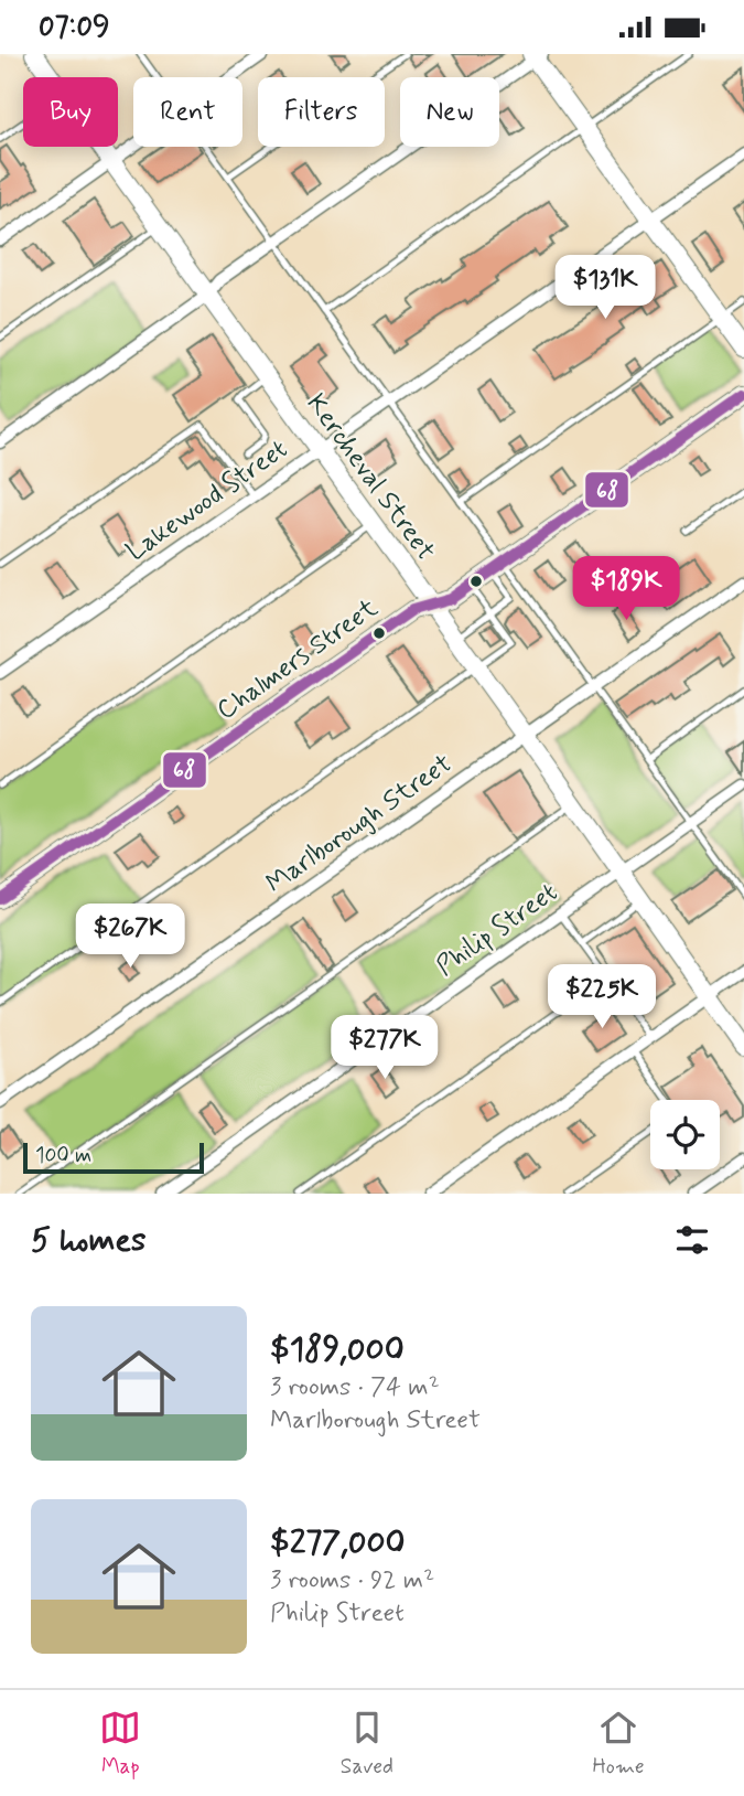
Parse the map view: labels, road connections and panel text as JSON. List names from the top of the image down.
{
  "streets": {
    "street": [
      "Kercheval Street",
      "Lakewood Street",
      "Chalmers Street",
      "Marlborough Street",
      "Philip Street"
    ]
  },
  "crossings": [
    ["Kercheval Street", "Lakewood Street"],
    ["Kercheval Street", "Chalmers Street"],
    ["Kercheval Street", "Marlborough Street"],
    ["Kercheval Street", "Philip Street"]
  ],
  "lines": ["transit line 68"],
  "scale_bar": "100 m",
  "page": {
    "status": "07:09",
    "chip": [
      "Buy",
      "Rent",
      "Filters",
      "New"
    ],
    "price": [
      "$131K",
      "$189K",
      "$267K",
      "$225K",
      "$277K"
    ],
    "scale": "100 m",
    "heading": "5 homes",
    "list": [
      {
        "name": "$189,000",
        "note": "3 rooms · 74 m² · Marlborough Street"
      },
      {
        "name": "$277,000",
        "note": "3 rooms · 92 m² · Philip Street"
      }
    ],
    "tabs": ["Map", "Saved", "Home"]
  }
}
